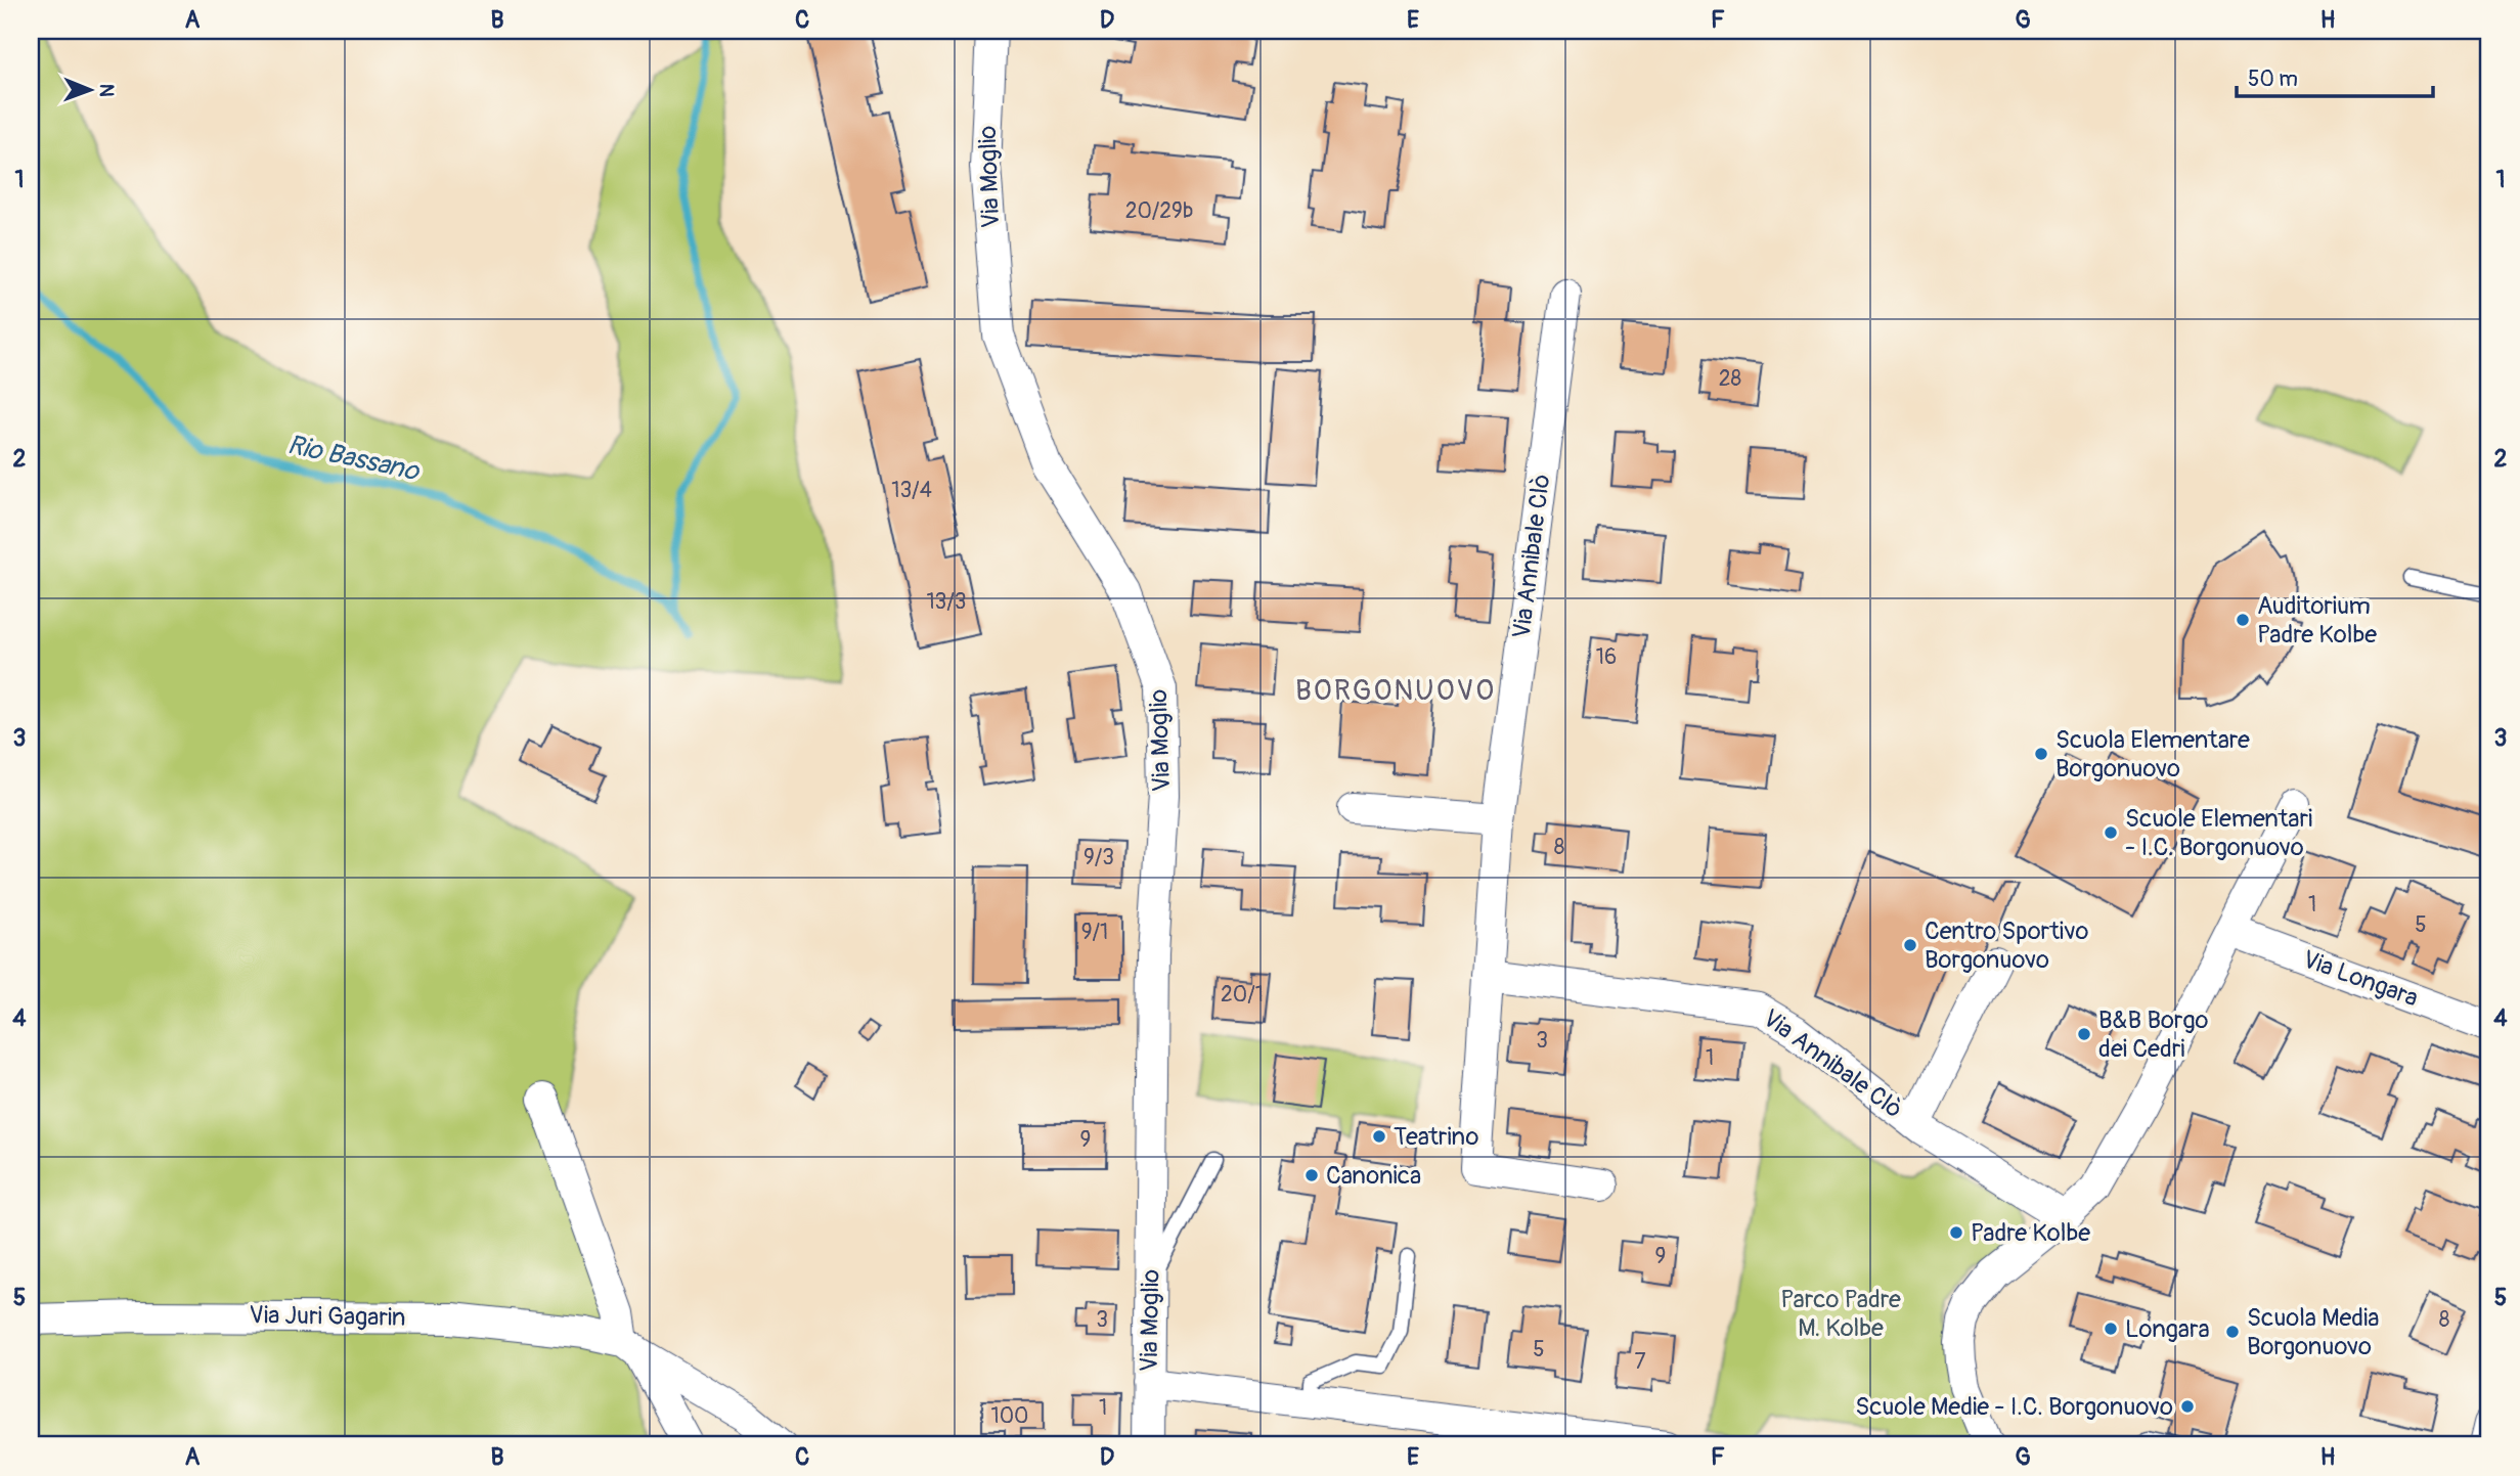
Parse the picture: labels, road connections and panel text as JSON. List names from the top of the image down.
{
  "streets": {
    "street": [
      "Via Moglio",
      "Via Annibale Clò",
      "Via Longara",
      "Via Juri Gagarin"
    ]
  },
  "districts": ["BORGONUOVO"],
  "water": ["Rio Bassano"],
  "parks": ["Parco Padre M. Kolbe"],
  "places": [
    "Auditorium Padre Kolbe",
    "Scuola Elementare Borgonuovo",
    "Scuole Elementari - I.C. Borgonuovo",
    "Centro Sportivo Borgonuovo",
    "B&B Borgo dei Cedri",
    "Teatrino",
    "Canonica",
    "Padre Kolbe",
    "Longara",
    "Scuola Media Borgonuovo",
    "Scuole Medie - I.C. Borgonuovo"
  ],
  "house_numbers": [
    "20/29b",
    "28",
    "13/4",
    "13/3",
    "16",
    "8",
    "9/3",
    "1",
    "5",
    "9/1",
    "20/1",
    "3",
    "1",
    "9",
    "9",
    "3",
    "8",
    "5",
    "7",
    "1",
    "100"
  ],
  "scale_bar": "50 m",
  "north": "right",
  "grid": {
    "columns": [
      "A",
      "B",
      "C",
      "D",
      "E",
      "F",
      "G",
      "H"
    ],
    "rows": [
      "1",
      "2",
      "3",
      "4",
      "5"
    ]
  }
}
